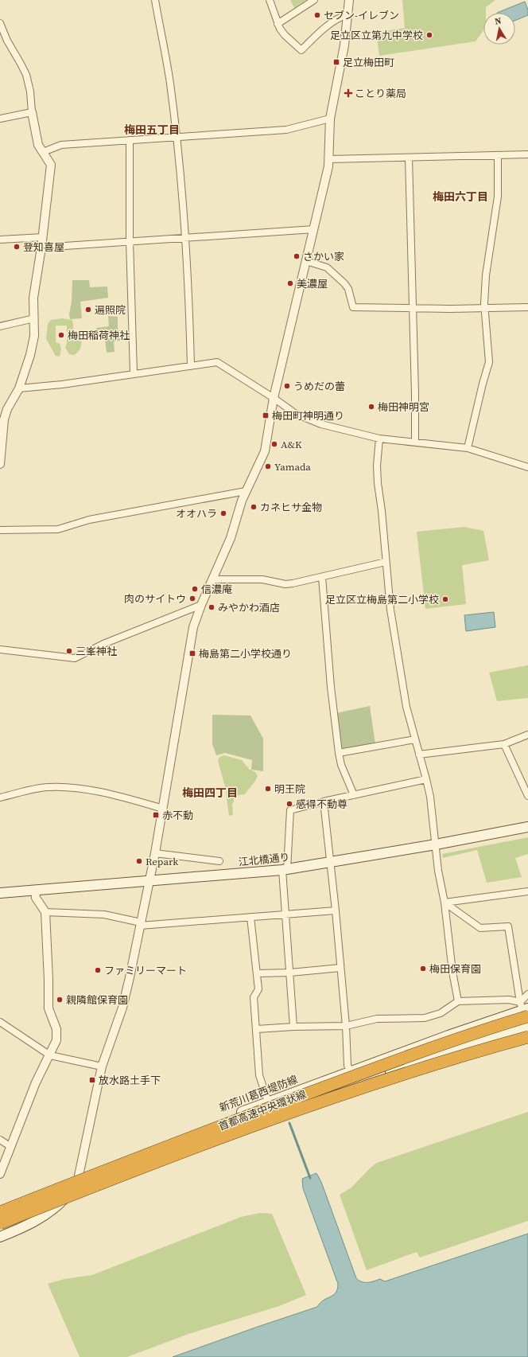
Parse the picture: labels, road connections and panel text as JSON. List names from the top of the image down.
{
  "streets": {
    "highway": ["首都高速中央環状線"],
    "main road": ["江北橋通り", "新荒川葛西堤防線"]
  },
  "crossings": [
    ["新荒川葛西堤防線", "首都高速中央環状線"]
  ],
  "districts": ["梅田五丁目", "梅田六丁目", "梅田四丁目"],
  "places": {
    "other": [
      "セブン-イレブン",
      "足立区立第九中学校",
      "登知喜屋",
      "さかい家",
      "美濃屋",
      "遍照院",
      "梅田稲荷神社",
      "うめだの蕾",
      "梅田神明宮",
      "A&K",
      "Yamada",
      "カネヒサ金物",
      "オオハラ",
      "信濃庵",
      "肉のサイトウ",
      "足立区立梅島第二小学校",
      "みやかわ酒店",
      "三峯神社",
      "明王院",
      "感得不動尊",
      "Repark",
      "梅田保育園",
      "ファミリーマート",
      "親隣館保育園"
    ],
    "transit": [
      "足立梅田町",
      "梅田町神明通り",
      "梅島第二小学校通り",
      "赤不動",
      "放水路土手下"
    ],
    "health": ["ことり薬局"]
  },
  "north": "top"
}
